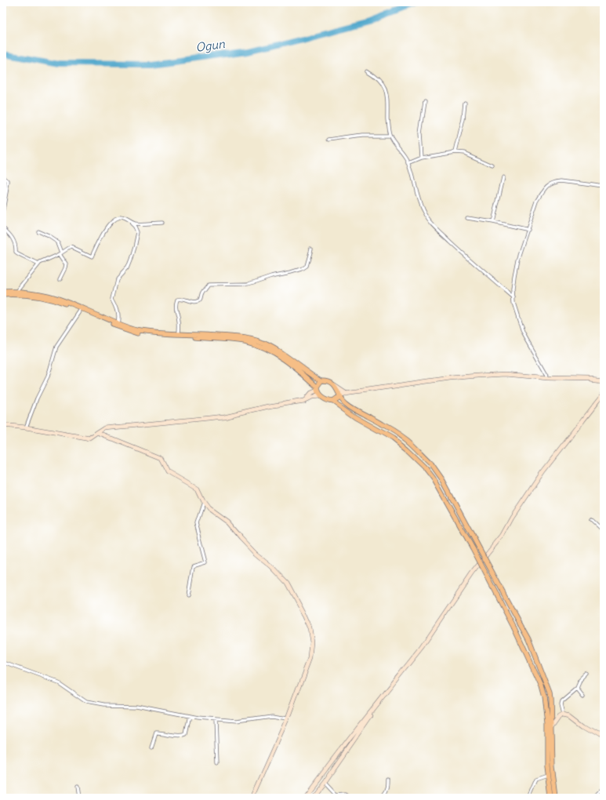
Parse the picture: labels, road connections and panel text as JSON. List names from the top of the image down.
{
  "water": ["Ogun"]
}
